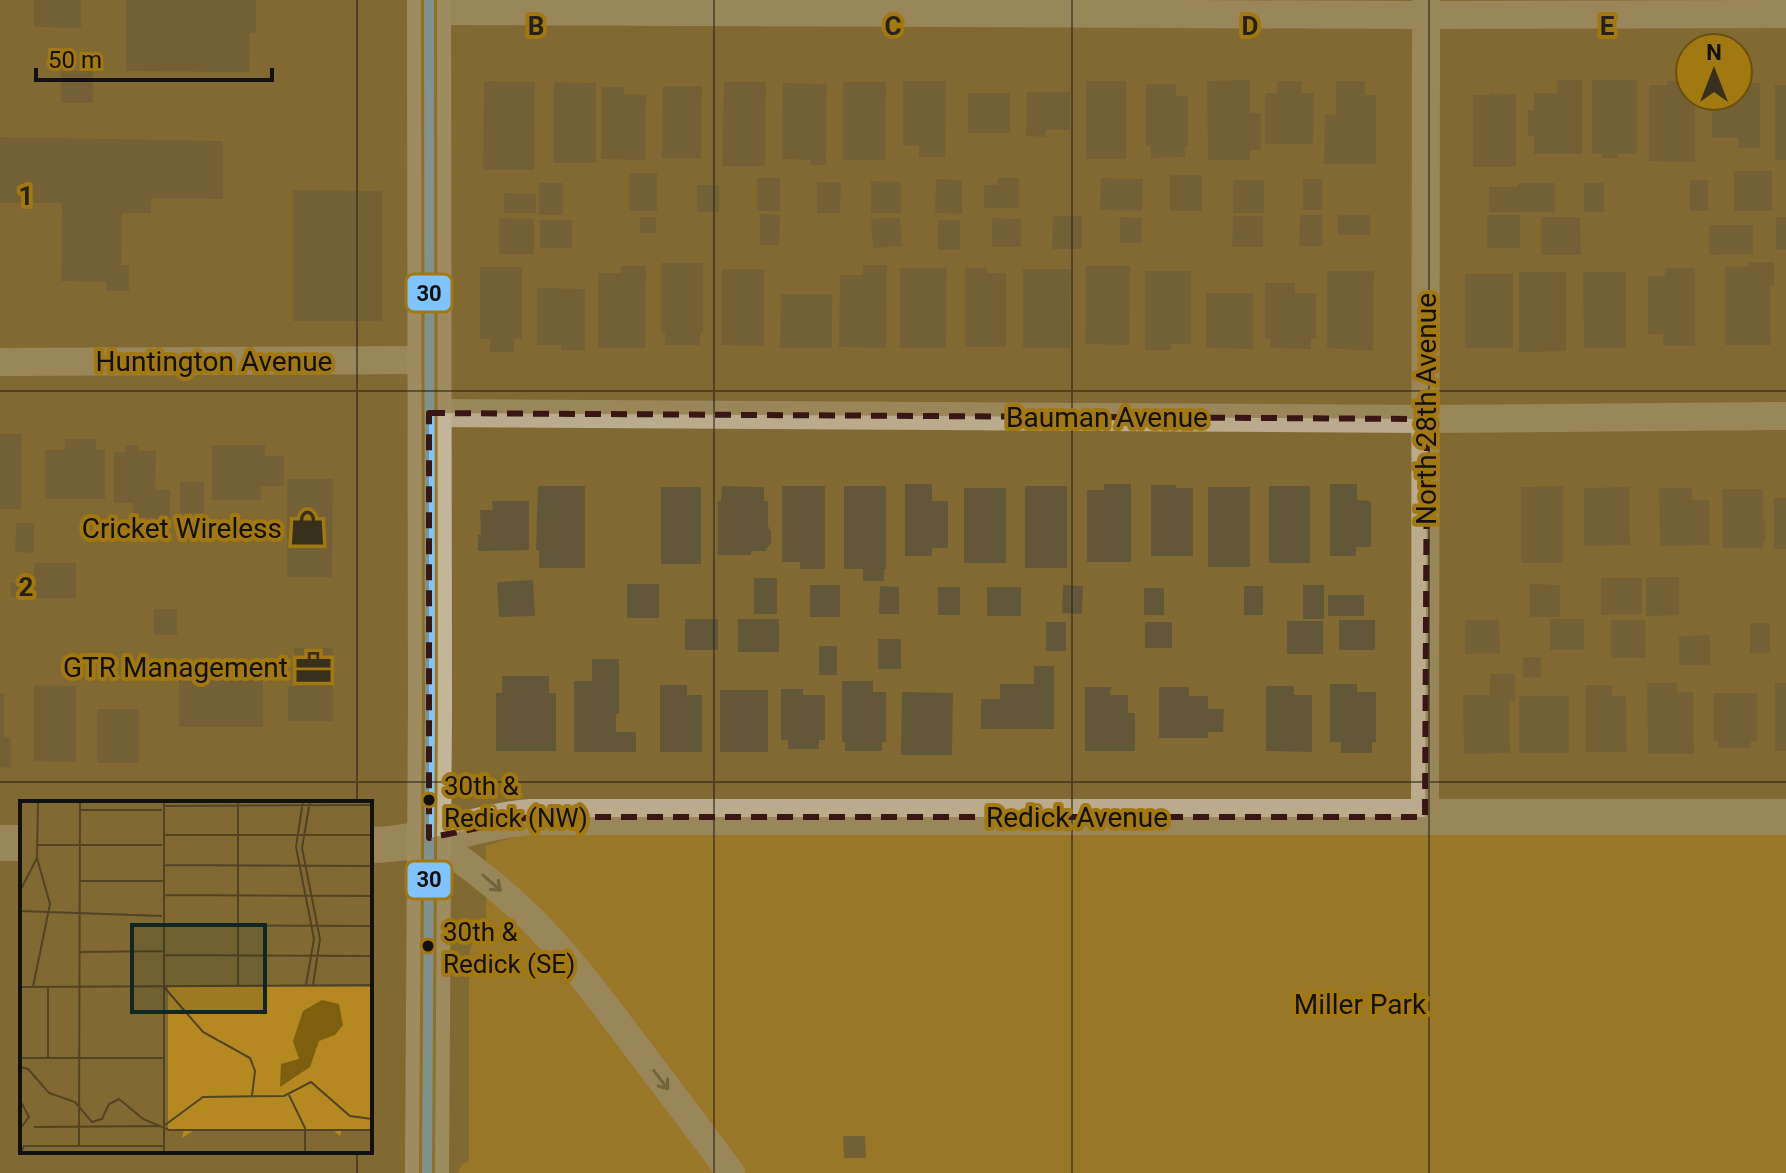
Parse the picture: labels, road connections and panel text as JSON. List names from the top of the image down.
{
  "streets": {
    "street": [
      "Huntington Avenue",
      "North 28th Avenue",
      "Bauman Avenue",
      "Redick Avenue"
    ]
  },
  "crossings": [
    ["North 28th Avenue", "Bauman Avenue"],
    ["North 28th Avenue", "Redick Avenue"]
  ],
  "parks": ["Miller Park"],
  "places": {
    "shop": ["Cricket Wireless"],
    "office": ["GTR Management"],
    "other": ["30th & Redick (NW)", "30th & Redick (SE)"]
  },
  "lines": ["transit line 30"],
  "scale_bar": "50 m",
  "north": "top",
  "grid": {
    "columns": [
      "B",
      "C",
      "D",
      "E"
    ],
    "rows": ["1", "2"]
  }
}
